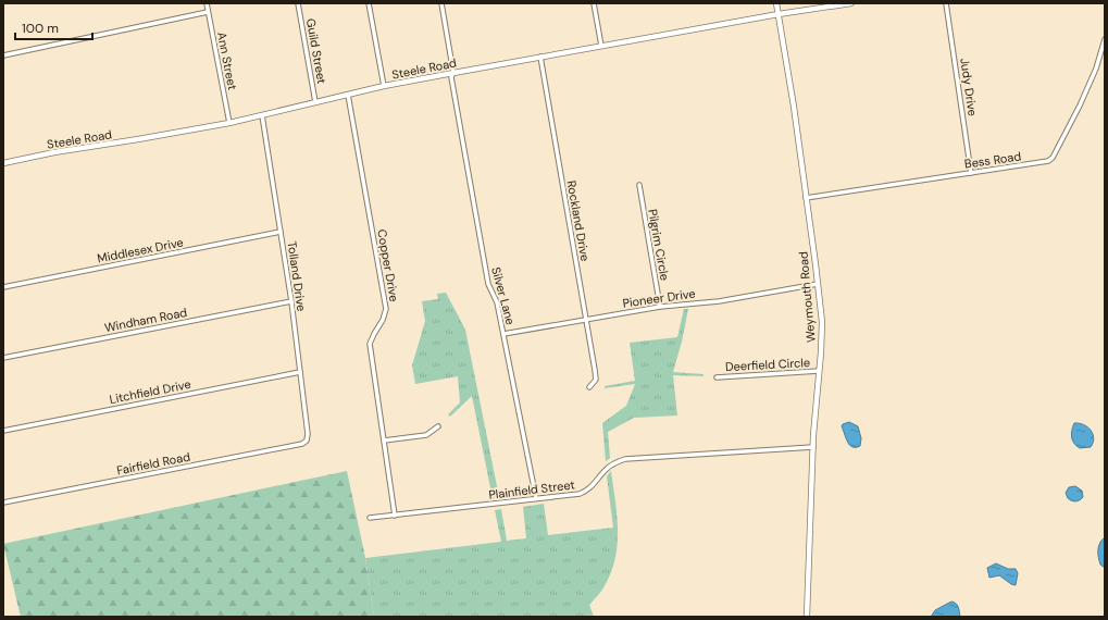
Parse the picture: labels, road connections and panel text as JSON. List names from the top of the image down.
{
  "streets": {
    "street": [
      "Guild Street",
      "Ann Street",
      "Steele Road",
      "Judy Drive",
      "Bess Road",
      "Rockland Drive",
      "Pilgrim Circle",
      "Middlesex Drive",
      "Copper Drive",
      "Tolland Drive",
      "Silver Lane",
      "Weymouth Road",
      "Pioneer Drive",
      "Windham Road",
      "Deerfield Circle",
      "Litchfield Drive",
      "Fairfield Road",
      "Plainfield Street"
    ]
  },
  "crossings": [
    ["Guild Street", "Steele Road"],
    ["Ann Street", "Steele Road"],
    ["Steele Road", "Rockland Drive"],
    ["Steele Road", "Copper Drive"],
    ["Steele Road", "Tolland Drive"],
    ["Steele Road", "Silver Lane"],
    ["Steele Road", "Weymouth Road"],
    ["Judy Drive", "Bess Road"],
    ["Bess Road", "Weymouth Road"],
    ["Rockland Drive", "Pioneer Drive"],
    ["Pilgrim Circle", "Pioneer Drive"],
    ["Middlesex Drive", "Tolland Drive"],
    ["Copper Drive", "Plainfield Street"],
    ["Tolland Drive", "Windham Road"],
    ["Tolland Drive", "Litchfield Drive"],
    ["Tolland Drive", "Fairfield Road"],
    ["Silver Lane", "Pioneer Drive"],
    ["Silver Lane", "Plainfield Street"],
    ["Weymouth Road", "Pioneer Drive"],
    ["Weymouth Road", "Deerfield Circle"],
    ["Weymouth Road", "Plainfield Street"]
  ],
  "scale_bar": "100 m"
}
